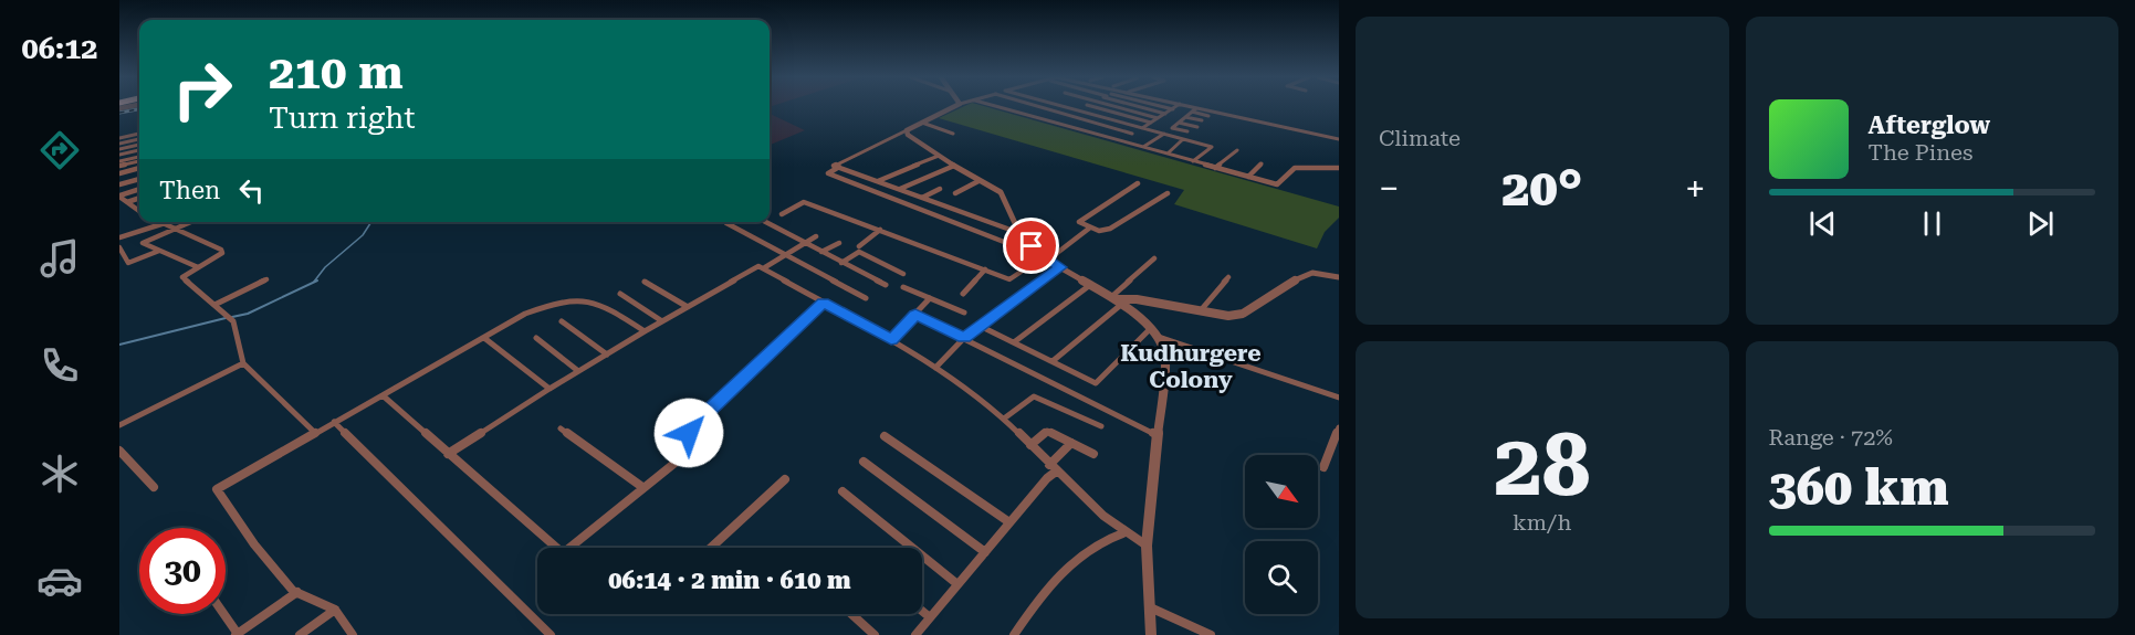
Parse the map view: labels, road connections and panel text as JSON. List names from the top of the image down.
{
  "districts": ["Kudhurgere Colony"],
  "north": "bottom right",
  "page": {
    "tabs": "06:12",
    "tile": [
      "Climate",
      ["28", "km/h"],
      ["Range · 72%", "360 km"]
    ],
    "turn": ["210 m", "Turn right"],
    "song": ["Afterglow", "The Pines"],
    "then": "Then",
    "heat": ["−", "20°", "+"],
    "limit": "30",
    "trip": "06:14 · 2 min · 610 m"
  }
}
